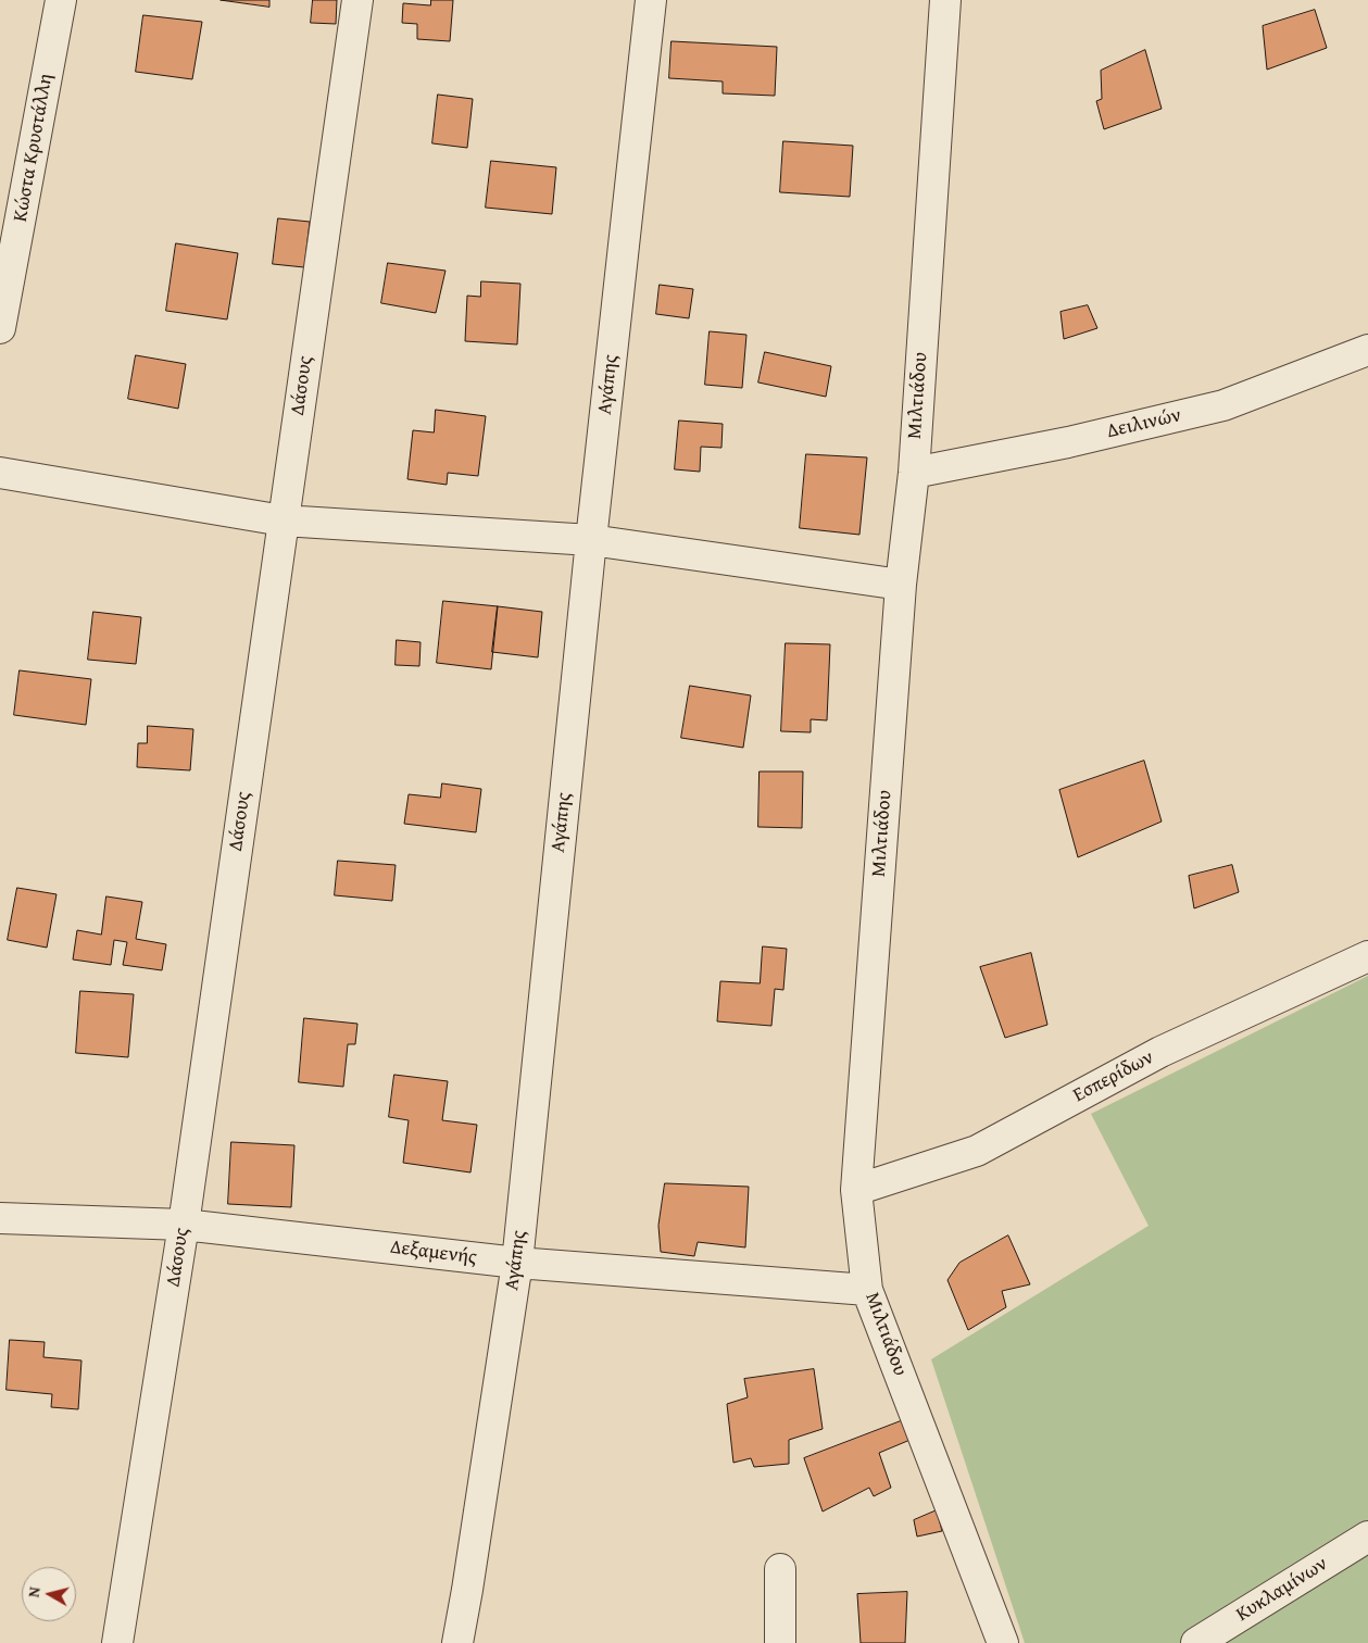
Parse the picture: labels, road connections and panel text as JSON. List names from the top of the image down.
{
  "streets": {
    "street": [
      "Κώστα Κρυστάλλη",
      "Αγάπης",
      "Δάσους",
      "Μιλτιάδου",
      "Δειλινών",
      "Εσπερίδων",
      "Δεξαμενής",
      "Κυκλαμίνων"
    ]
  },
  "crossings": [
    ["Αγάπης", "Δεξαμενής"],
    ["Δάσους", "Δεξαμενής"],
    ["Μιλτιάδου", "Δειλινών"],
    ["Μιλτιάδου", "Εσπερίδων"],
    ["Μιλτιάδου", "Δεξαμενής"]
  ],
  "north": "left"
}
